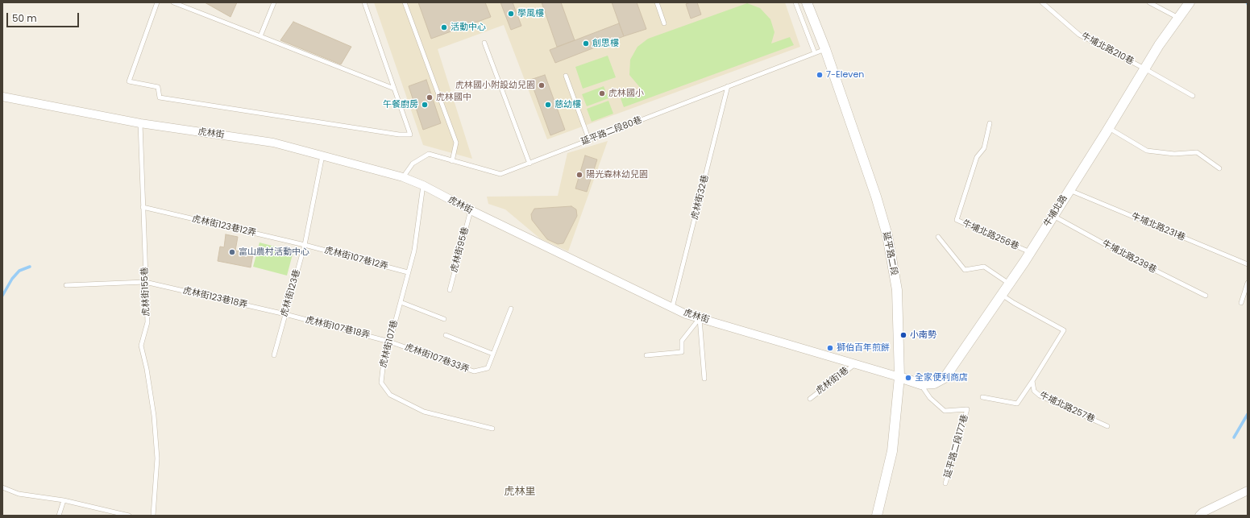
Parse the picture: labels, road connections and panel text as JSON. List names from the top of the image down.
{
  "streets": {
    "street": ["虎林街", "牛埔北路", "延平路二段"],
    "lane": [
      "牛埔北路210巷",
      "延平路二段80巷",
      "虎林街32巷",
      "虎林街123巷12弄",
      "牛埔北路231巷",
      "牛埔北路256巷",
      "虎林街95巷",
      "牛埔北路239巷",
      "虎林街107巷12弄",
      "虎林街155巷",
      "虎林街123巷",
      "虎林街123巷18弄",
      "虎林街107巷18弄",
      "虎林街107巷",
      "虎林街107巷33弄",
      "虎林街1巷",
      "牛埔北路257巷",
      "延平路二段177巷"
    ]
  },
  "crossings": [
    ["牛埔北路210巷", "牛埔北路"],
    ["延平路二段80巷", "虎林街"],
    ["延平路二段80巷", "虎林街32巷"],
    ["延平路二段80巷", "延平路二段"],
    ["虎林街", "虎林街32巷"],
    ["虎林街", "牛埔北路"],
    ["虎林街", "虎林街95巷"],
    ["虎林街", "延平路二段"],
    ["虎林街", "虎林街155巷"],
    ["虎林街", "虎林街123巷"],
    ["虎林街", "虎林街107巷"],
    ["虎林街", "虎林街1巷"],
    ["牛埔北路", "牛埔北路231巷"],
    ["牛埔北路", "牛埔北路256巷"],
    ["牛埔北路", "延平路二段"],
    ["牛埔北路", "牛埔北路239巷"],
    ["牛埔北路", "牛埔北路257巷"],
    ["牛埔北路", "延平路二段177巷"],
    ["虎林街123巷12弄", "虎林街107巷12弄"],
    ["虎林街123巷12弄", "虎林街155巷"],
    ["虎林街123巷12弄", "虎林街123巷"],
    ["虎林街107巷12弄", "虎林街123巷"],
    ["虎林街107巷12弄", "虎林街107巷"],
    ["虎林街155巷", "虎林街123巷18弄"],
    ["虎林街123巷", "虎林街123巷18弄"],
    ["虎林街123巷", "虎林街107巷18弄"],
    ["虎林街123巷18弄", "虎林街107巷18弄"],
    ["虎林街107巷18弄", "虎林街107巷"],
    ["虎林街107巷18弄", "虎林街107巷33弄"],
    ["虎林街107巷", "虎林街107巷33弄"]
  ],
  "districts": ["虎林里"],
  "places": [
    "學風樓",
    "活動中心",
    "創思樓",
    "7-Eleven",
    "虎林國小附設幼兒園",
    "虎林國小",
    "虎林國中",
    "午餐廚房",
    "慈幼樓",
    "陽光森林幼兒園",
    "富山農村活動中心",
    "小南勢",
    "獅伯百年煎餅",
    "全家便利商店"
  ],
  "scale_bar": "50 m"
}
